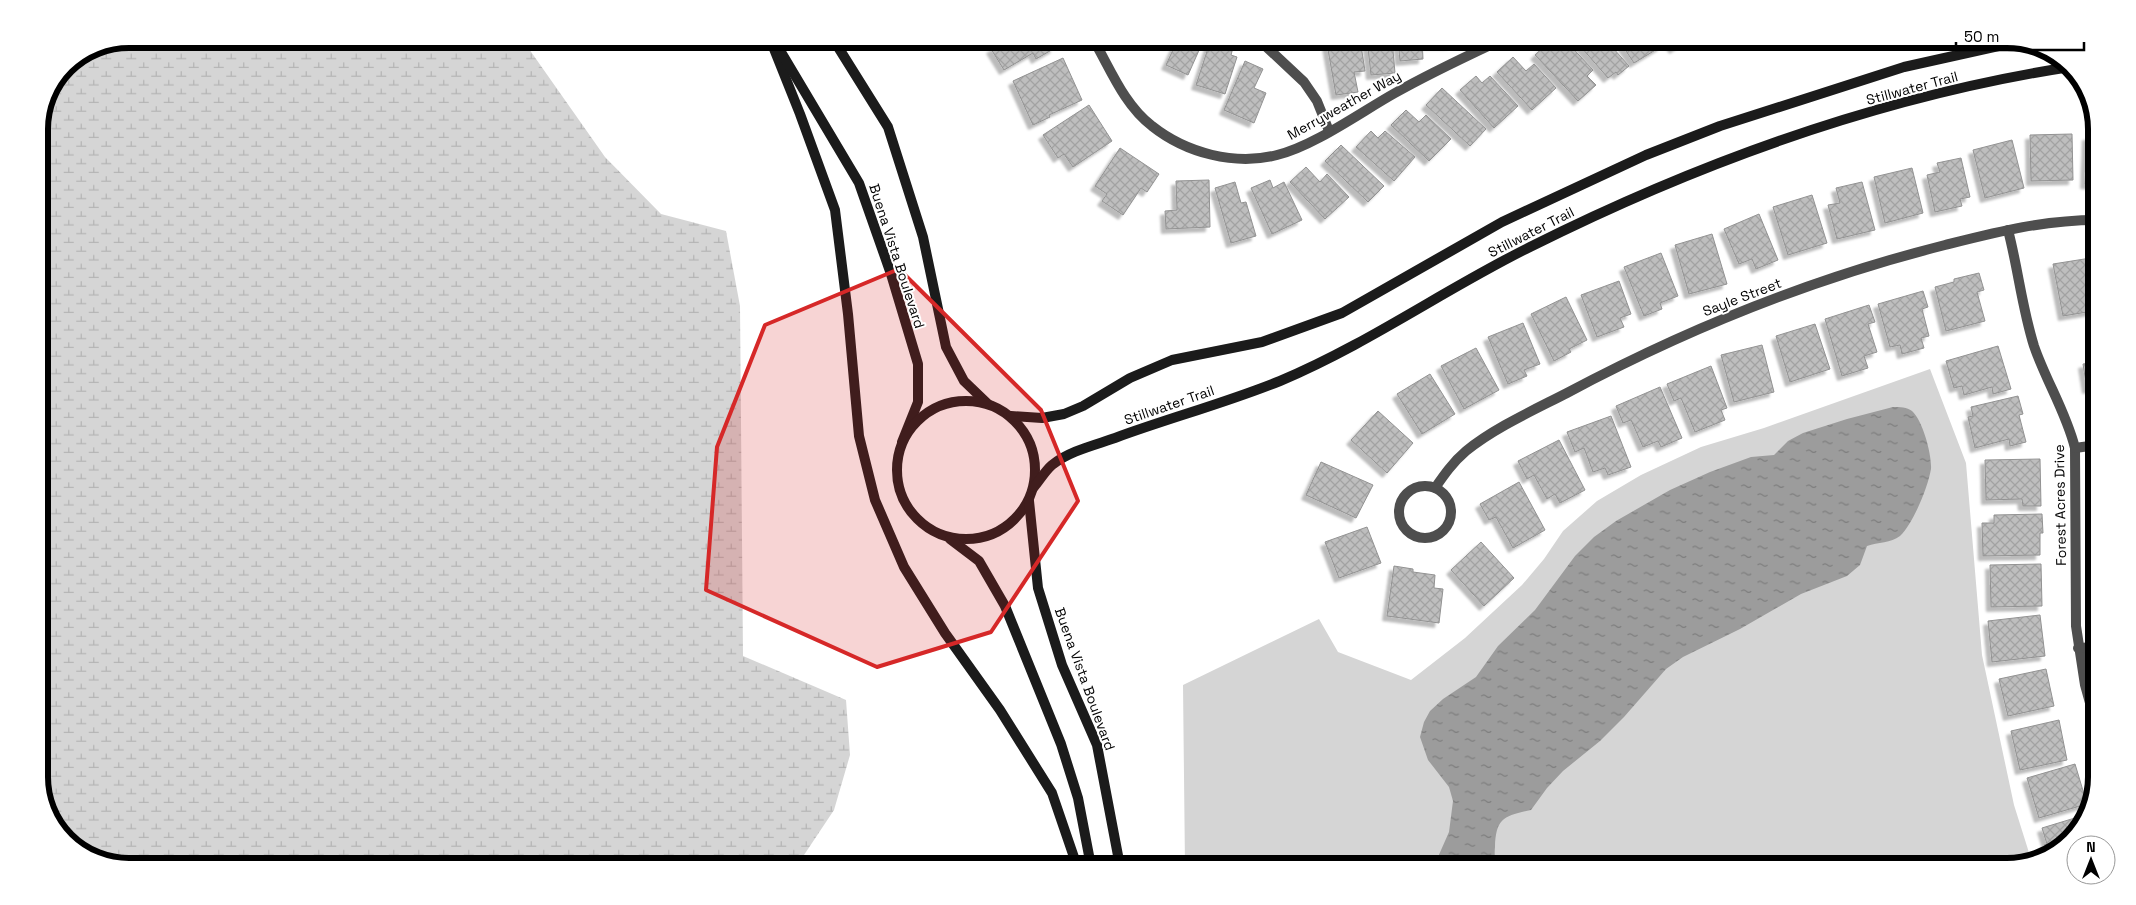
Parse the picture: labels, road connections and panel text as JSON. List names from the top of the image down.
{
  "streets": {
    "main road": ["Stillwater Trail", "Buena Vista Boulevard"],
    "street": ["Merryweather Way", "Sayle Street", "Forest Acres Drive"]
  },
  "crossings": [
    ["Stillwater Trail", "Buena Vista Boulevard"],
    ["Sayle Street", "Forest Acres Drive"]
  ],
  "scale_bar": "50 m",
  "north": "top"
}
